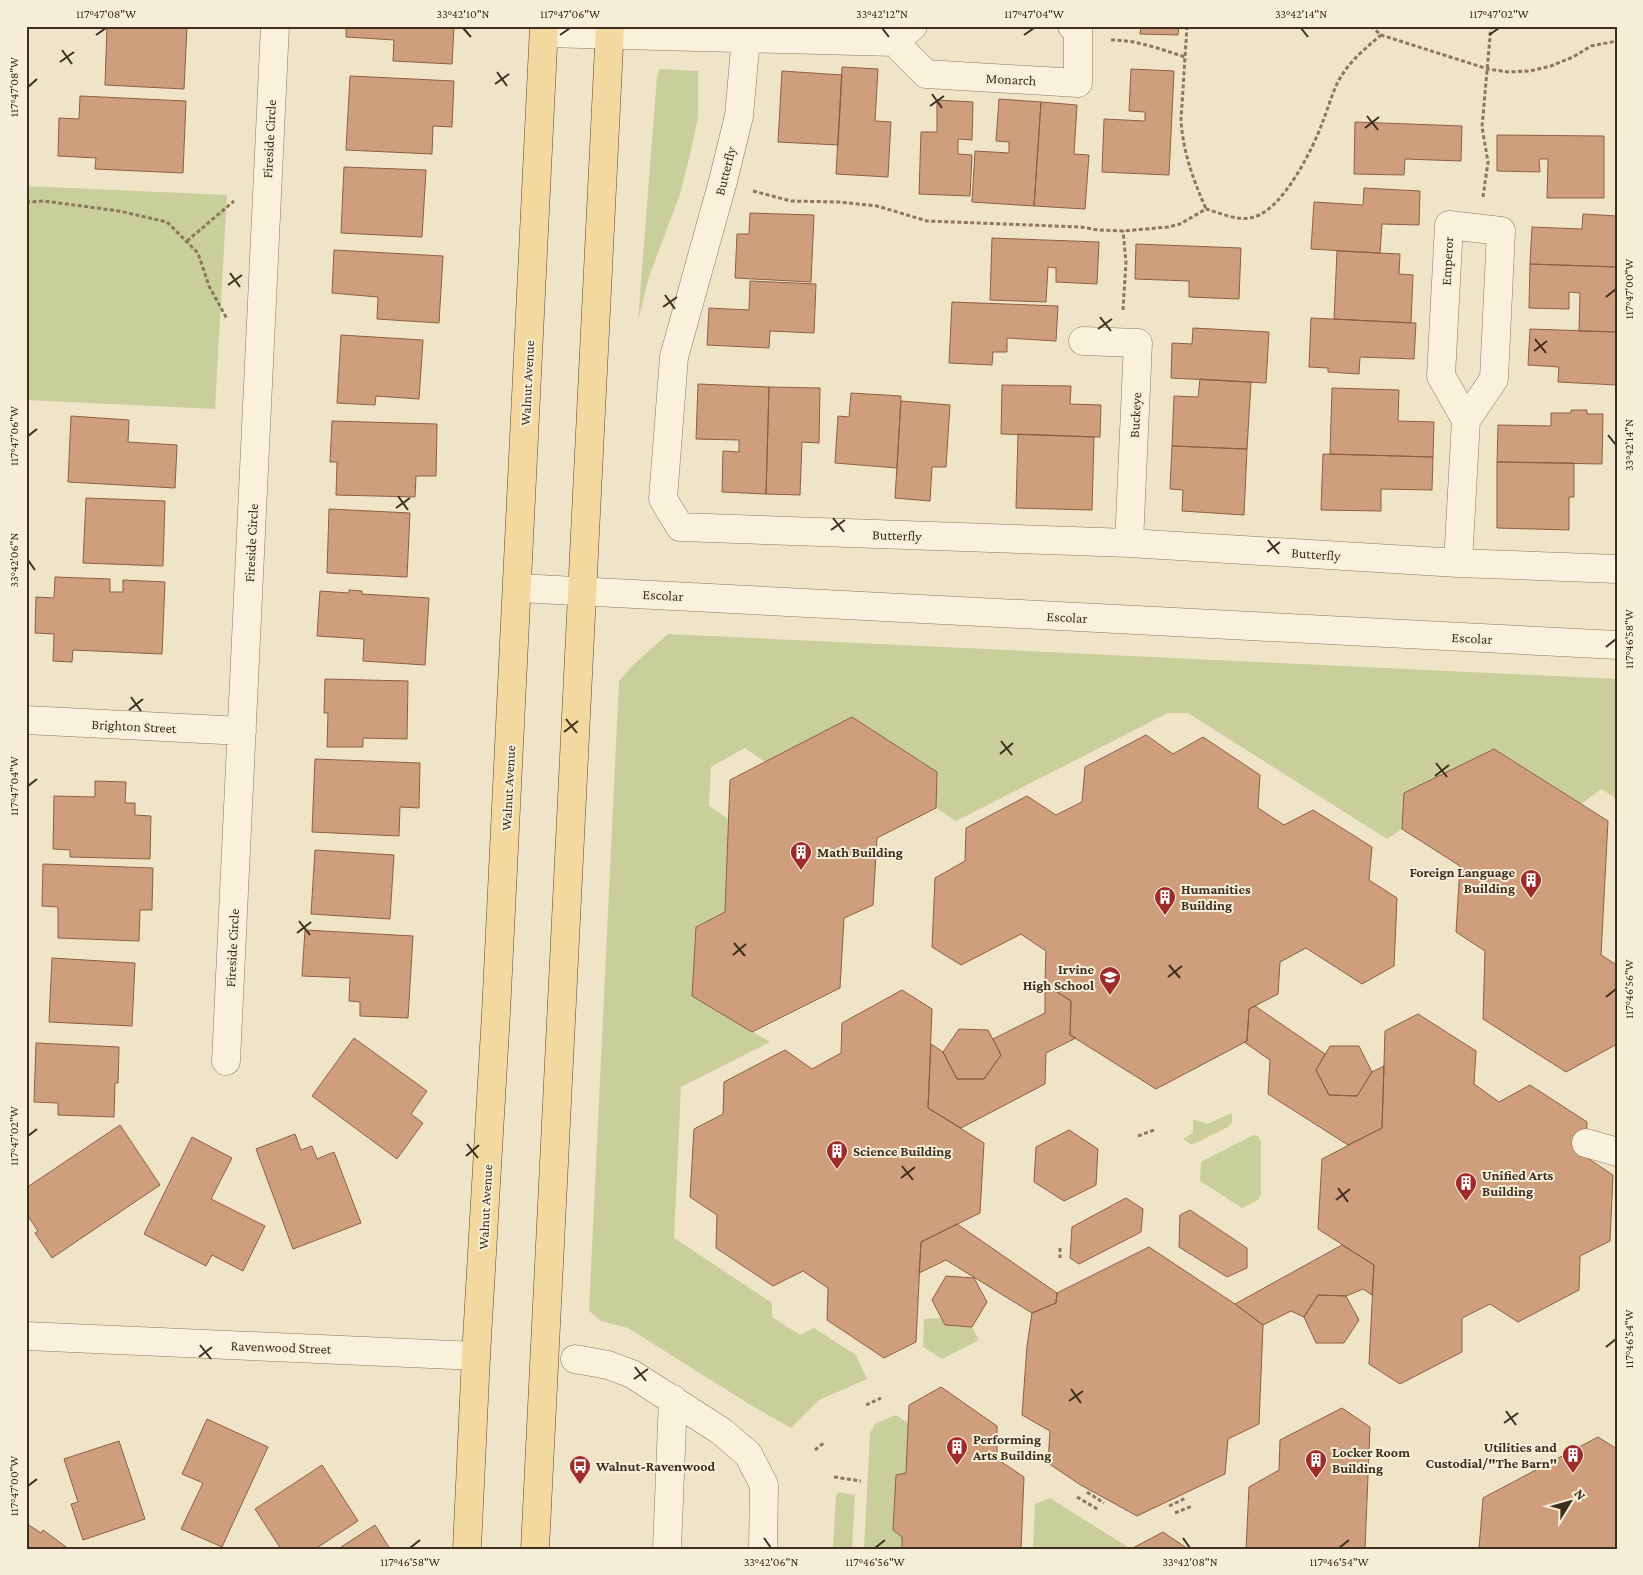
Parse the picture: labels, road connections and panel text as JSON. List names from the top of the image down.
{
  "streets": {
    "main road": ["Walnut Avenue"],
    "street": [
      "Monarch",
      "Fireside Circle",
      "Butterfly",
      "Emperor",
      "Buckeye",
      "Escolar",
      "Brighton Street",
      "Ravenwood Street"
    ]
  },
  "crossings": [
    ["Monarch", "Butterfly"],
    ["Fireside Circle", "Brighton Street"],
    ["Butterfly", "Buckeye"],
    ["Walnut Avenue", "Escolar"],
    ["Walnut Avenue", "Ravenwood Street"]
  ],
  "places": {
    "building": [
      "Math Building",
      "Foreign Language Building",
      "Humanities Building",
      "Science Building",
      "Unified Arts Building",
      "Performing Arts Building",
      "Utilities and Custodial/\"The Barn\"",
      "Locker Room Building"
    ],
    "school or university": ["Irvine High School"],
    "bus stop": ["Walnut-Ravenwood"]
  },
  "north": "top right",
  "coordinates": [
    "117°47'08\"W",
    "33°42'10\"N",
    "117°47'06\"W",
    "33°42'12\"N",
    "117°47'04\"W",
    "33°42'14\"N",
    "117°47'02\"W",
    "117°47'00\"W",
    "33°42'06\"N",
    "117°46'58\"W",
    "117°46'56\"W",
    "117°46'54\"W",
    "33°42'08\"N"
  ]
}
